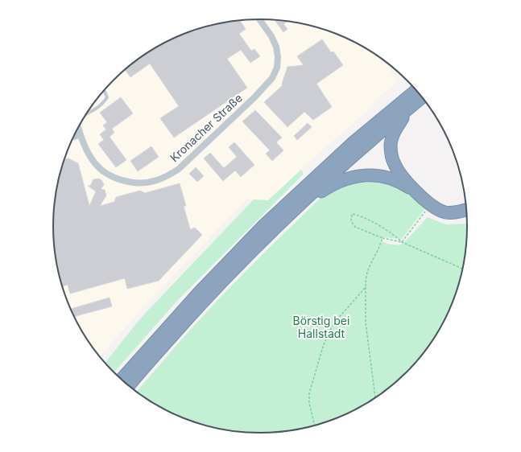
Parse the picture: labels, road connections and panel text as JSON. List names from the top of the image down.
{
  "streets": {
    "street": ["Kronacher Straße"]
  },
  "parks": ["Börstig bei Hallstadt"]
}
